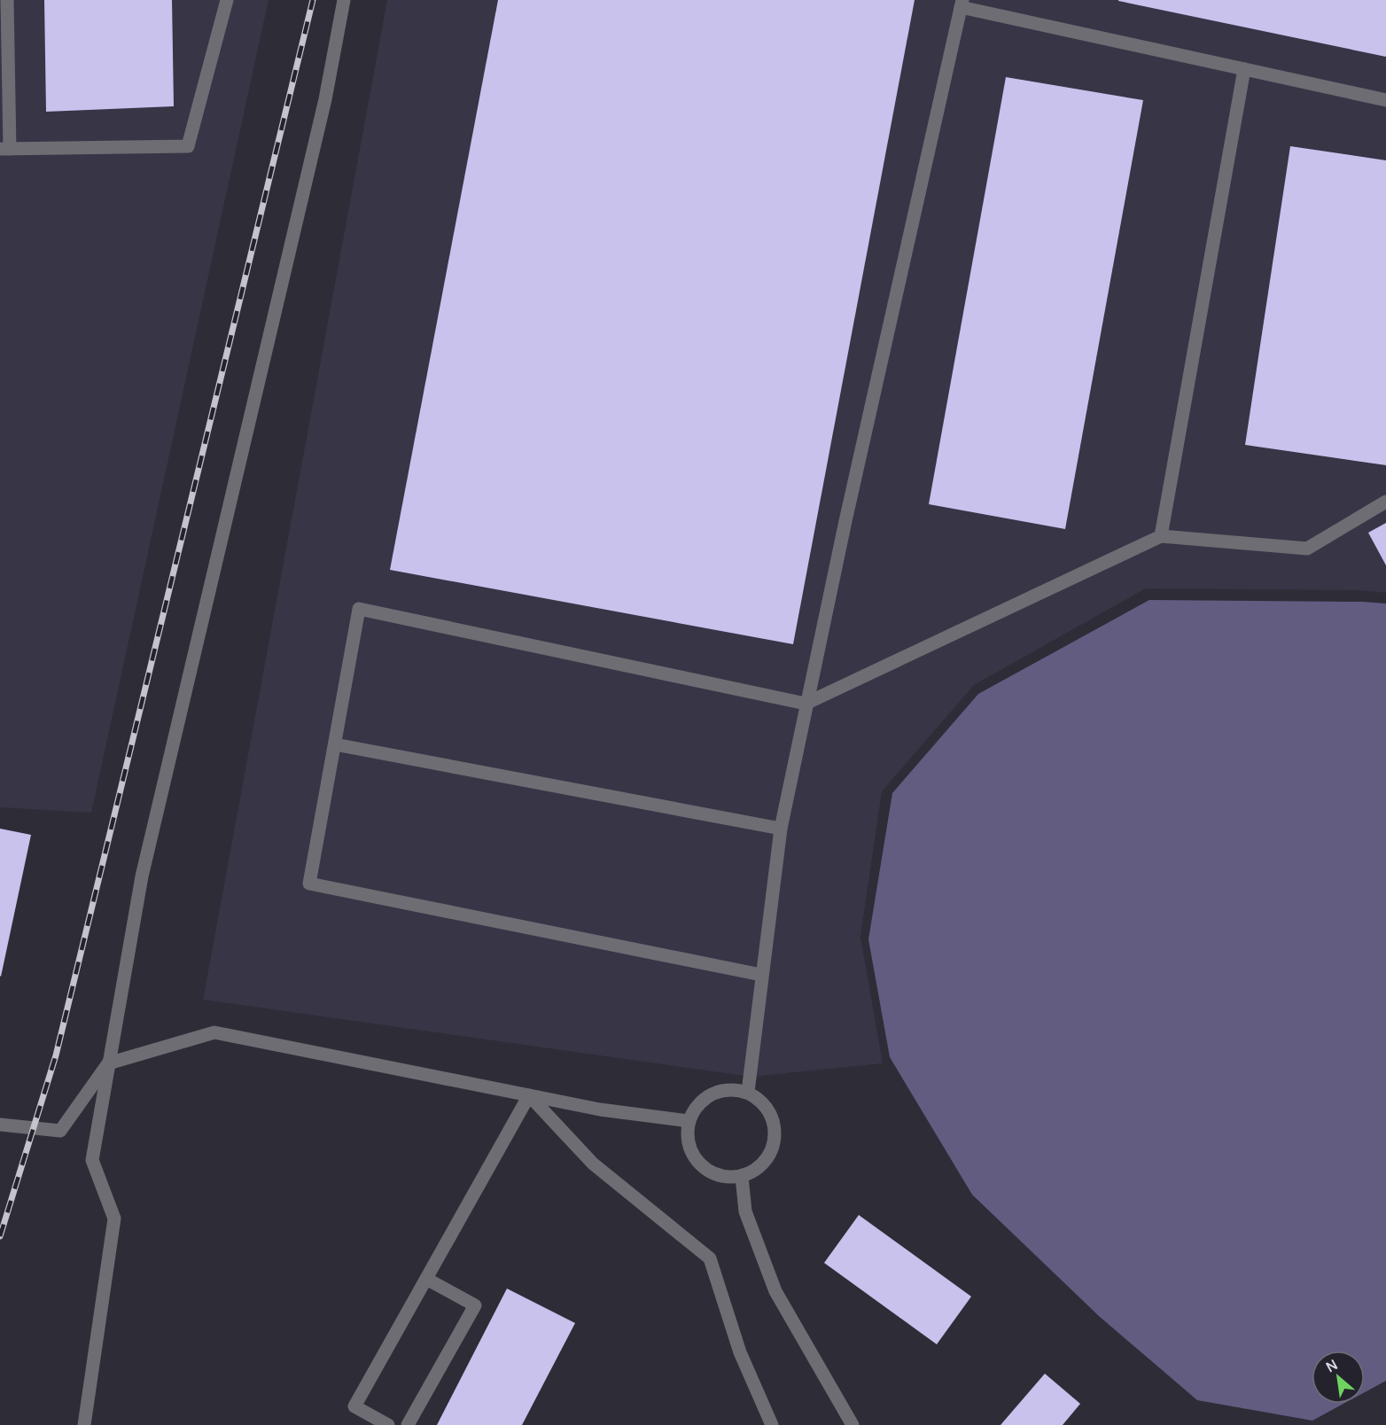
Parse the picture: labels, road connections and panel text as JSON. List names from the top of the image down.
{
  "north": "top left"
}
